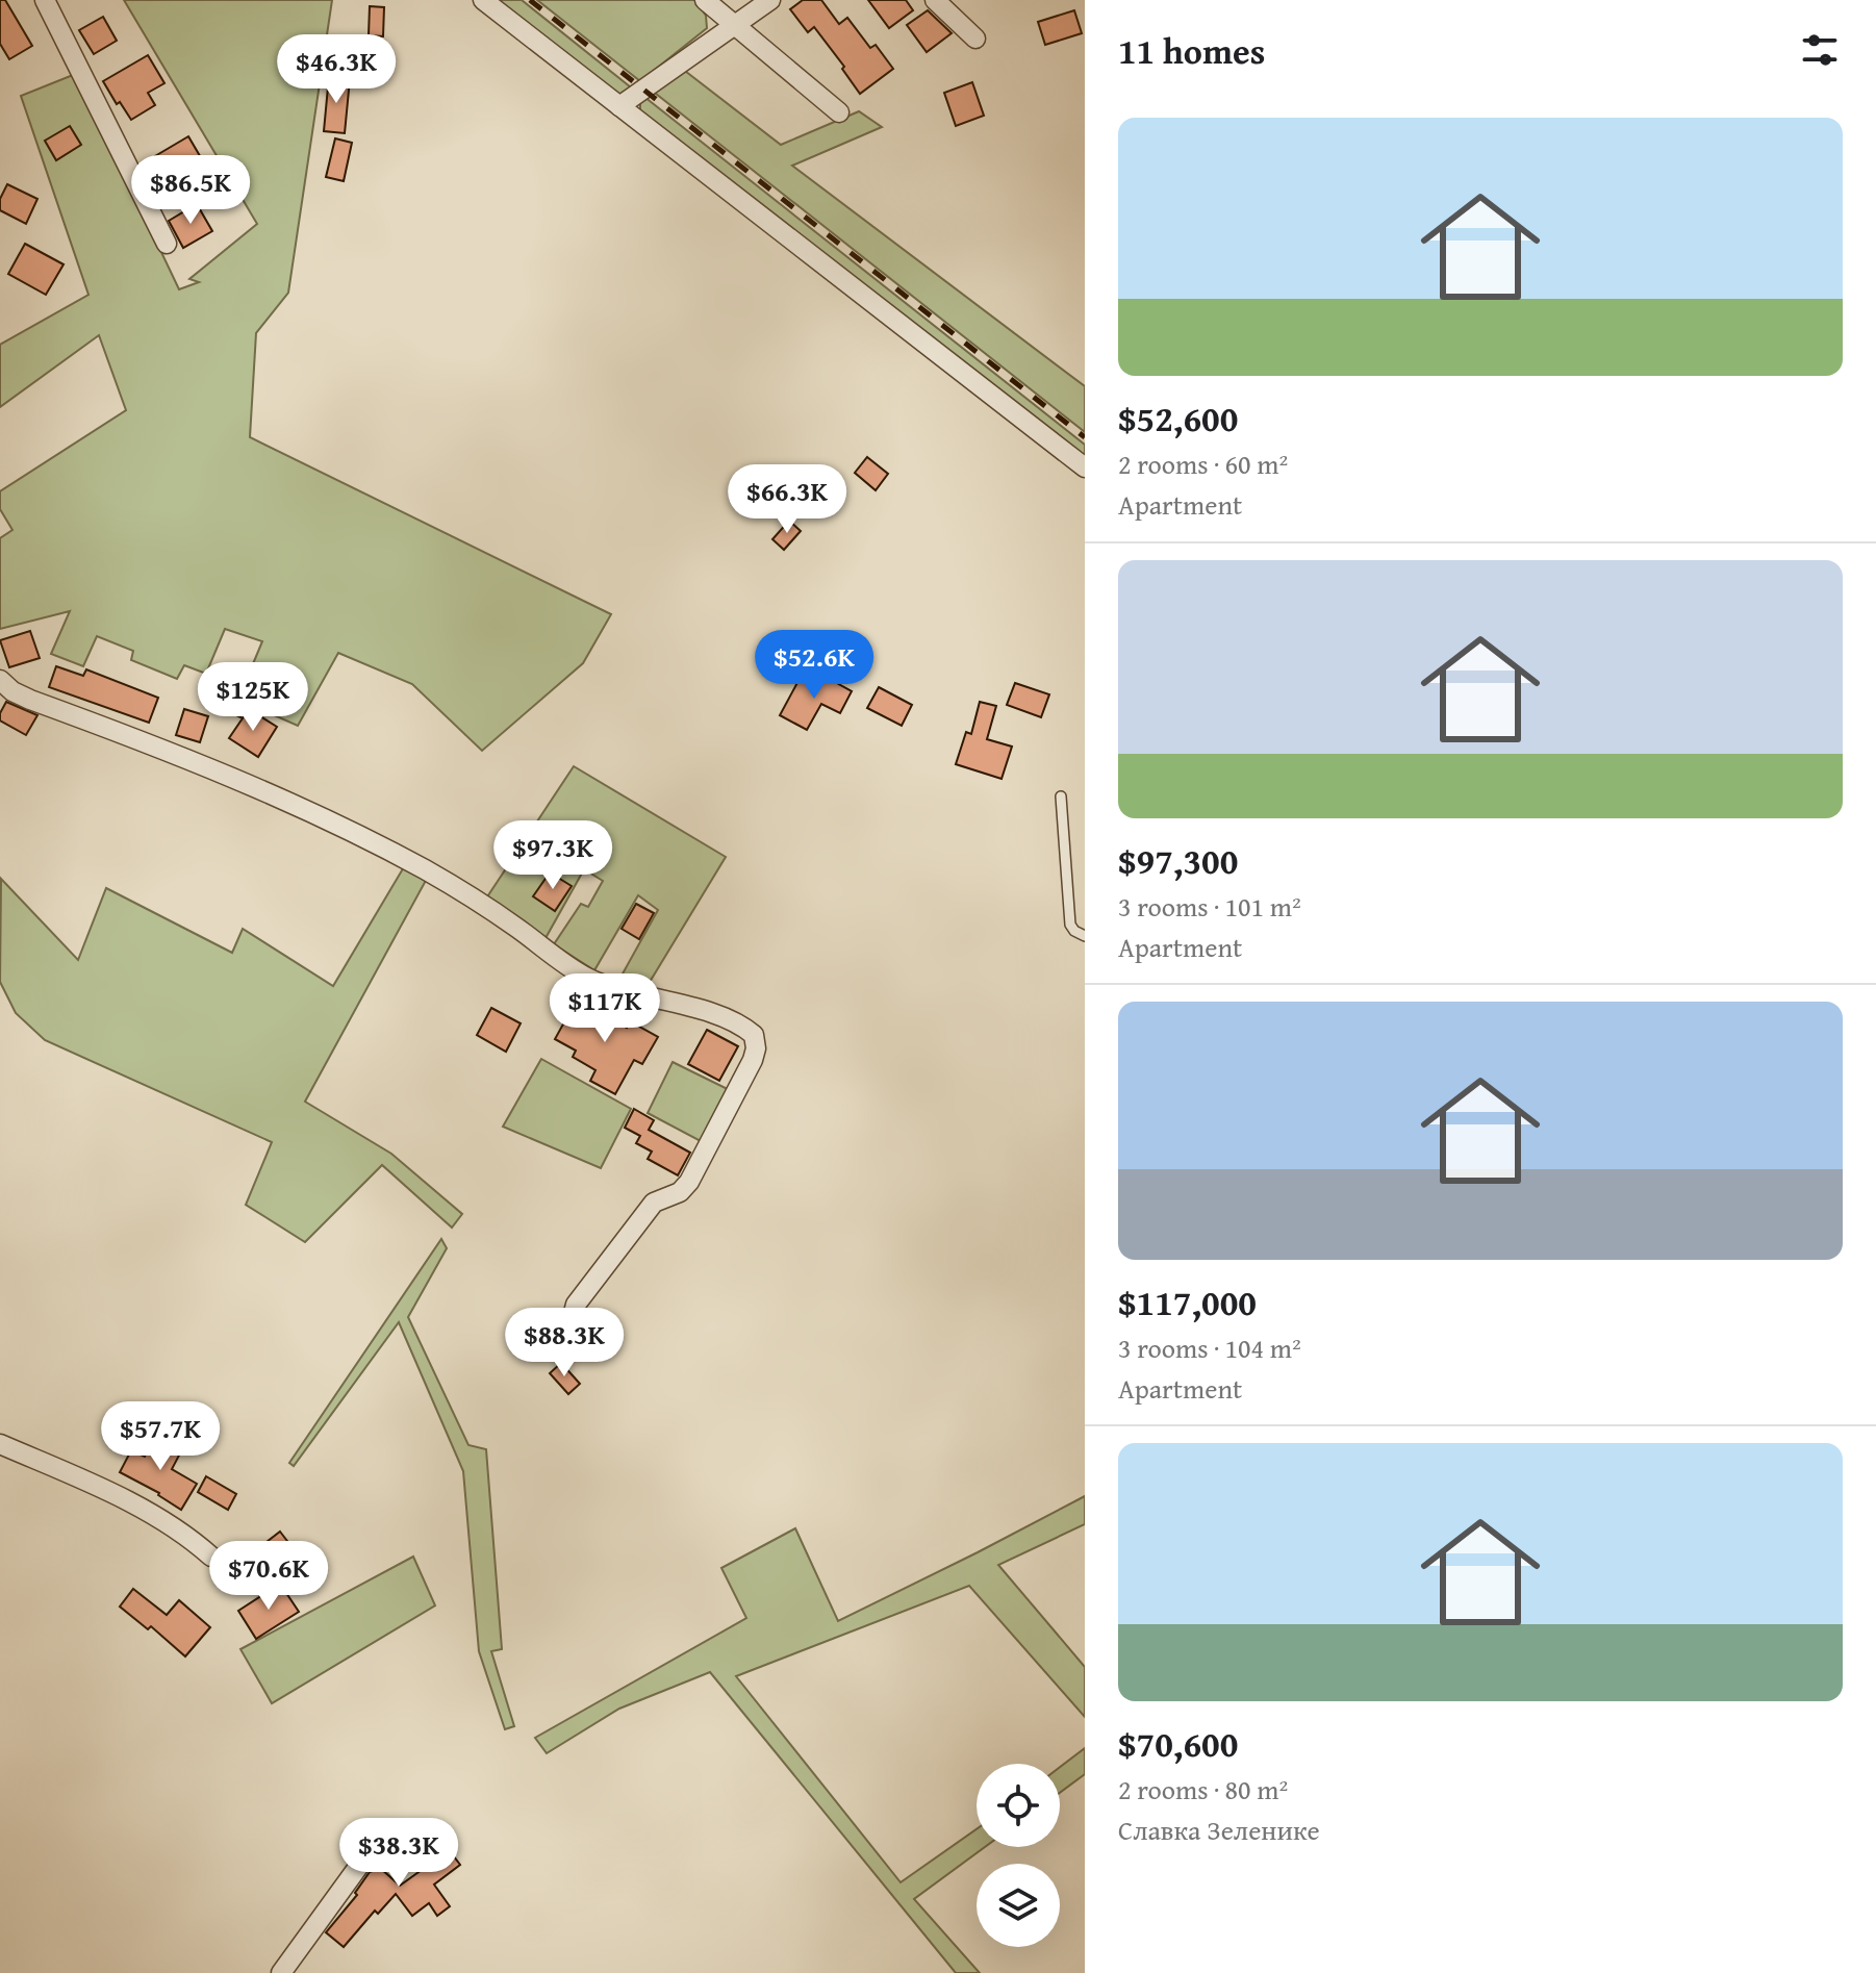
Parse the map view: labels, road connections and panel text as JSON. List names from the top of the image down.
{
  "page": {
    "heading": "11 homes",
    "price": [
      "$46.3K",
      "$86.5K",
      "$66.3K",
      "$52.6K",
      "$125K",
      "$97.3K",
      "$117K",
      "$88.3K",
      "$57.7K",
      "$70.6K",
      "$38.3K"
    ],
    "list": [
      {
        "name": "$52,600",
        "note": "2 rooms · 60 m² · Apartment"
      },
      {
        "name": "$97,300",
        "note": "3 rooms · 101 m² · Apartment"
      },
      {
        "name": "$117,000",
        "note": "3 rooms · 104 m² · Apartment"
      },
      {
        "name": "$70,600",
        "note": "2 rooms · 80 m² · Славка Зеленике"
      }
    ]
  }
}
